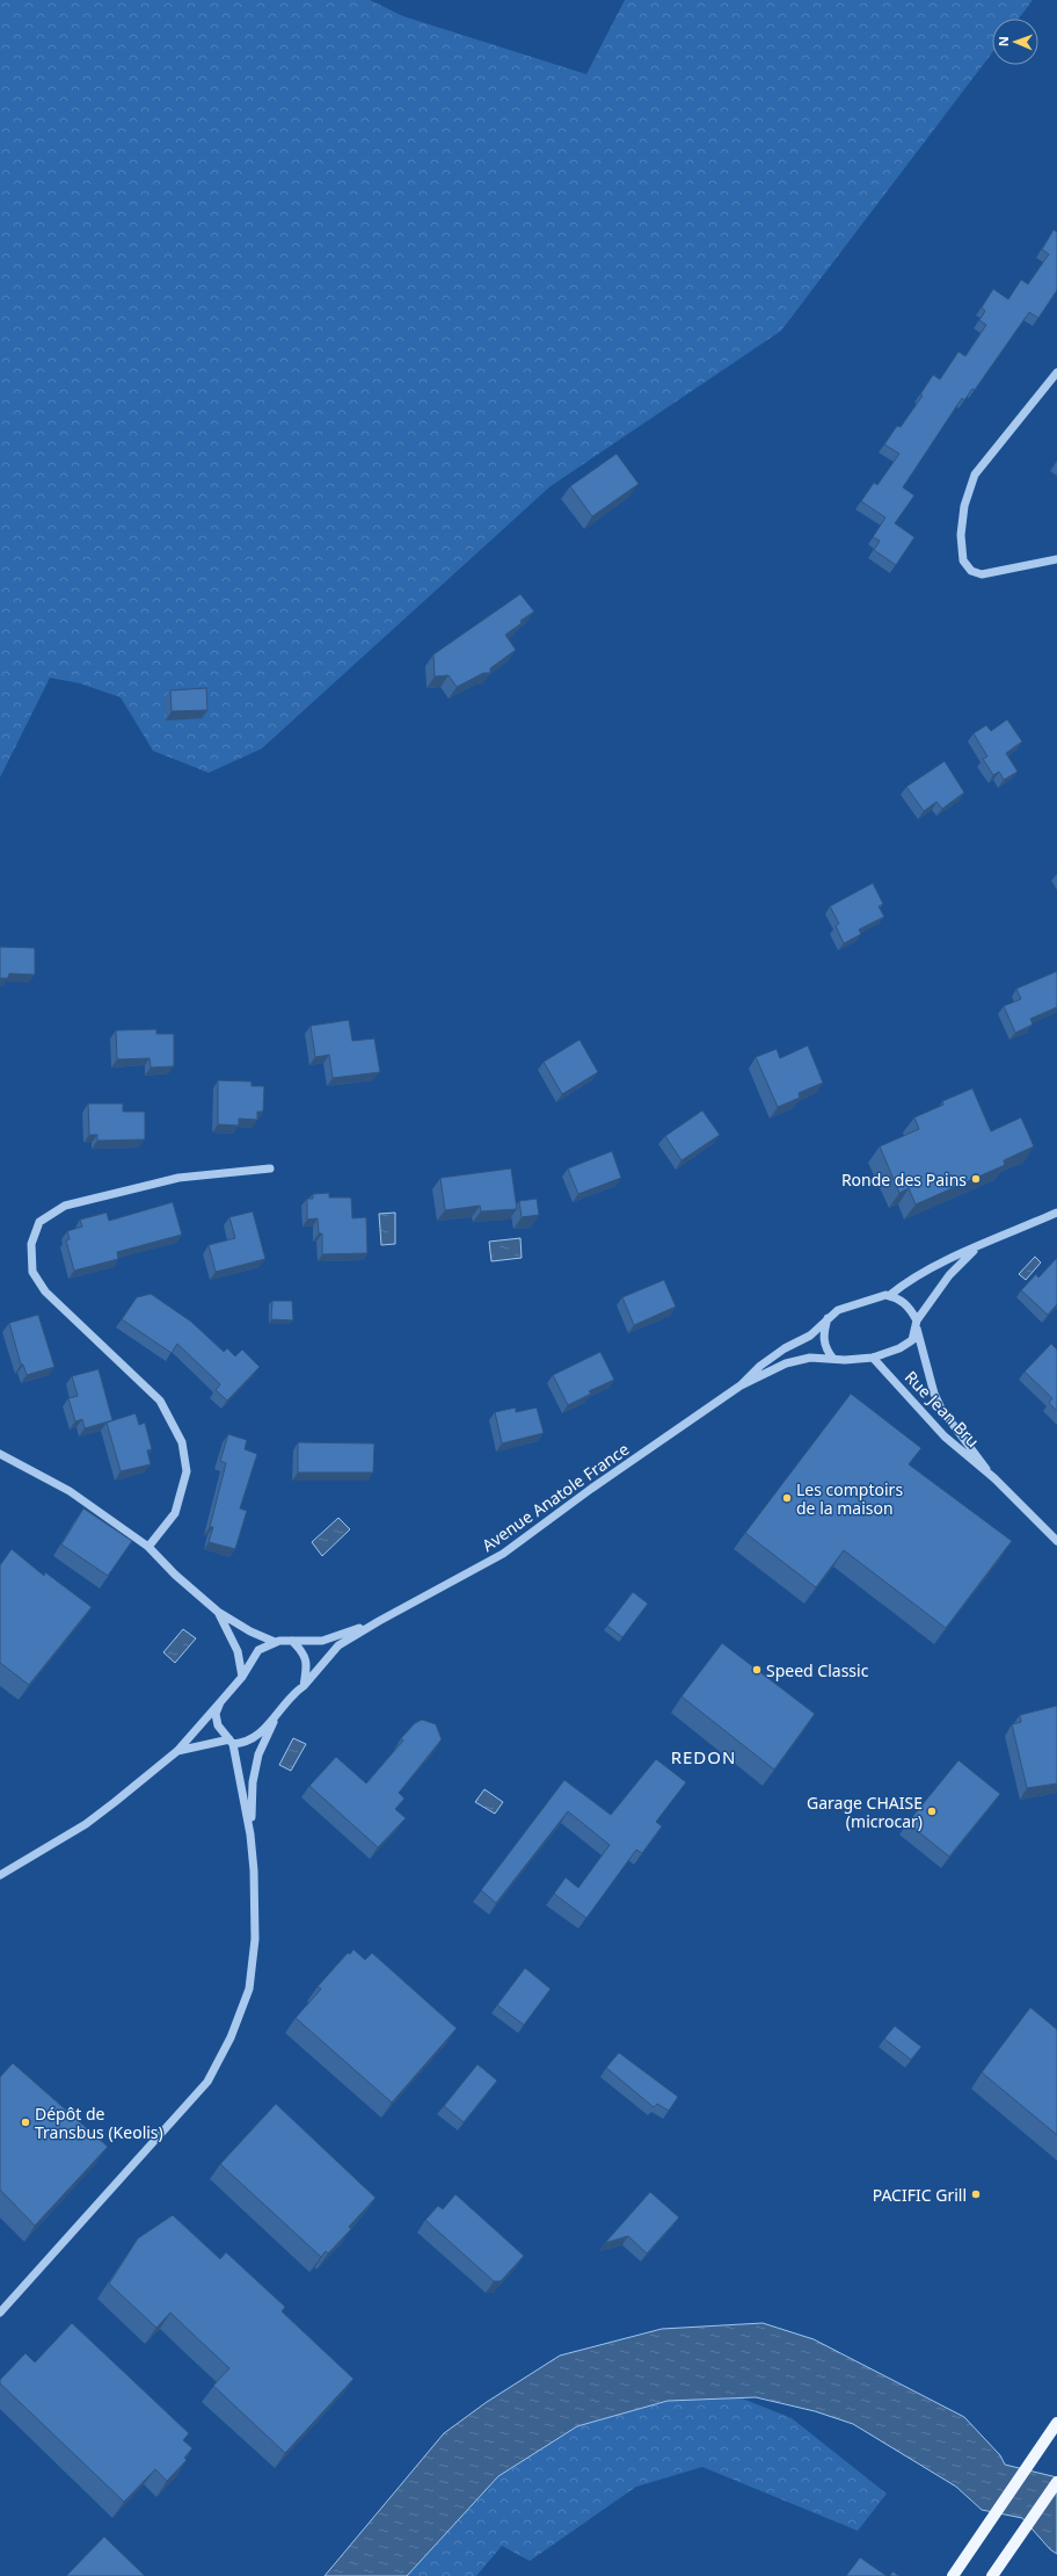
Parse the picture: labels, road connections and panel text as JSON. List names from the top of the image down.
{
  "streets": {
    "street": ["Rue Jean Bru", "Avenue Anatole France"]
  },
  "crossings": [
    ["Rue Jean Bru", "Avenue Anatole France"]
  ],
  "districts": ["REDON"],
  "places": [
    "Ronde des Pains",
    "Les comptoirs de la maison",
    "Speed Classic",
    "Garage CHAISE (microcar)",
    "Dépôt de Transbus (Keolis)",
    "PACIFIC Grill"
  ],
  "north": "left"
}
